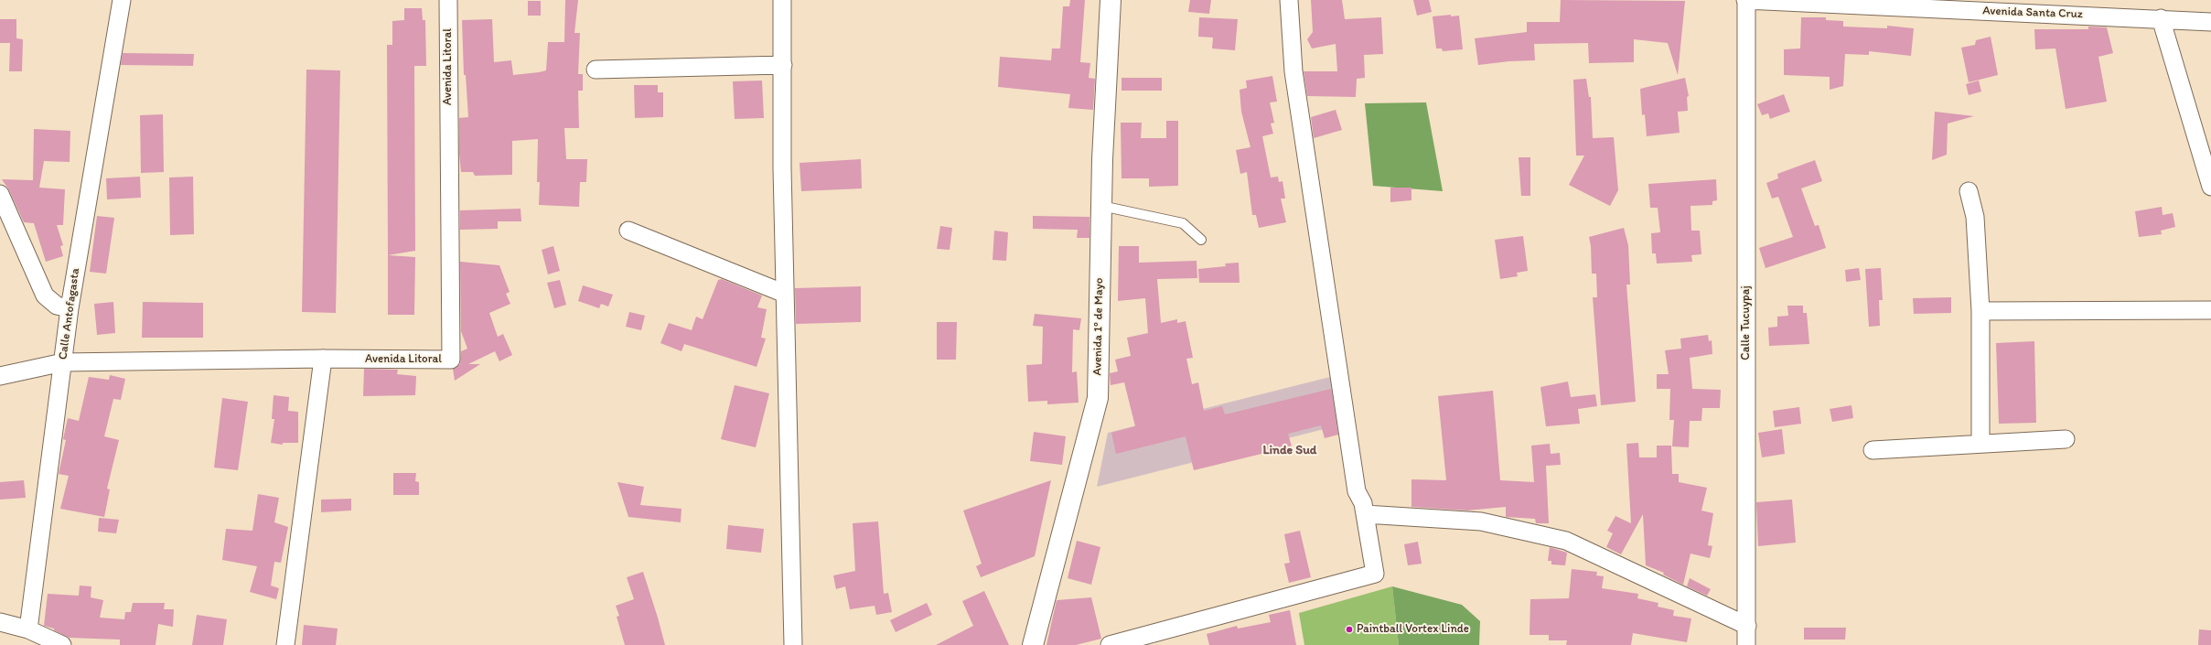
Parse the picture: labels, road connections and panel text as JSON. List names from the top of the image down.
{
  "streets": {
    "main road": ["Avenida 1º de Mayo"],
    "street": [
      "Avenida Santa Cruz",
      "Avenida Litoral",
      "Calle Antofagasta",
      "Calle Tucuypaj"
    ]
  },
  "crossings": [
    ["Avenida Santa Cruz", "Calle Tucuypaj"],
    ["Avenida Litoral", "Calle Antofagasta"]
  ],
  "districts": ["Linde Sud"],
  "places": ["Paintball Vortex Linde"]
}
